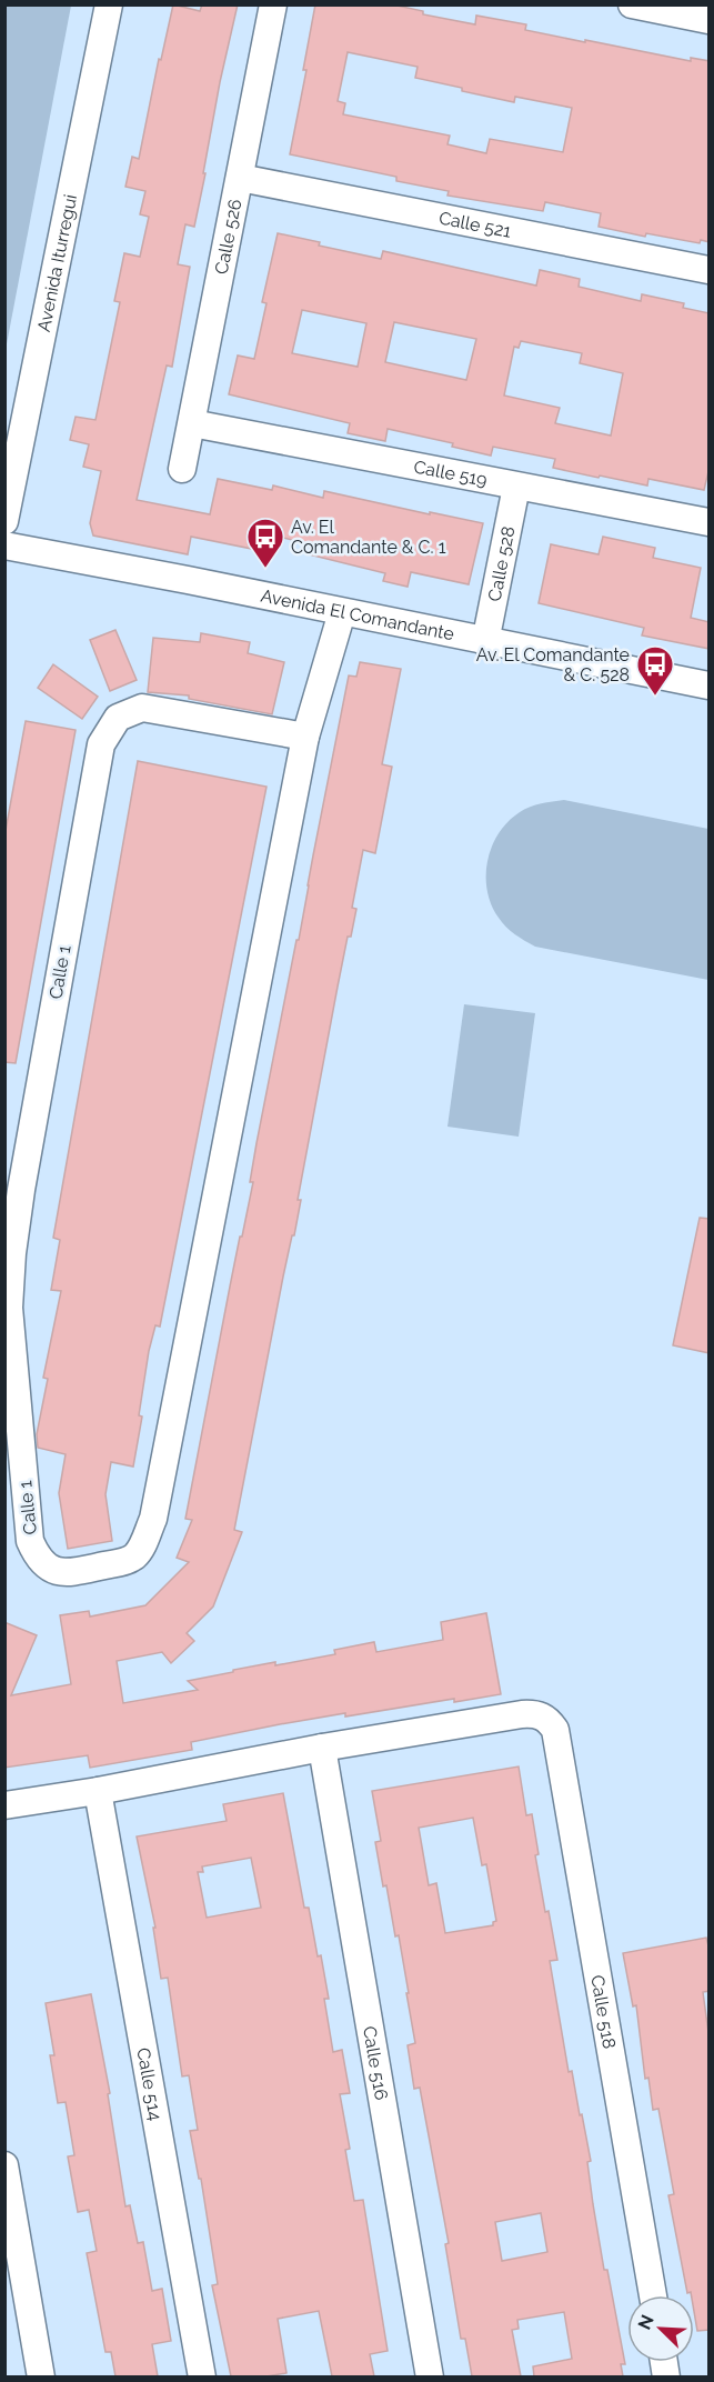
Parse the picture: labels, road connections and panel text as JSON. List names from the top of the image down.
{
  "streets": {
    "street": [
      "Calle 521",
      "Calle 526",
      "Avenida Iturregui",
      "Calle 519",
      "Calle 528",
      "Avenida El Comandante",
      "Calle 1",
      "Calle 518",
      "Calle 516",
      "Calle 514"
    ]
  },
  "crossings": [
    ["Calle 521", "Calle 526"],
    ["Calle 526", "Calle 519"],
    ["Calle 519", "Calle 528"],
    ["Calle 528", "Avenida El Comandante"],
    ["Avenida El Comandante", "Calle 1"],
    ["Calle 518", "Calle 516"]
  ],
  "places": {
    "bus stop": ["Av. El Comandante & C. 1", "Av. El Comandante & C. 528"]
  },
  "north": "top left"
}
